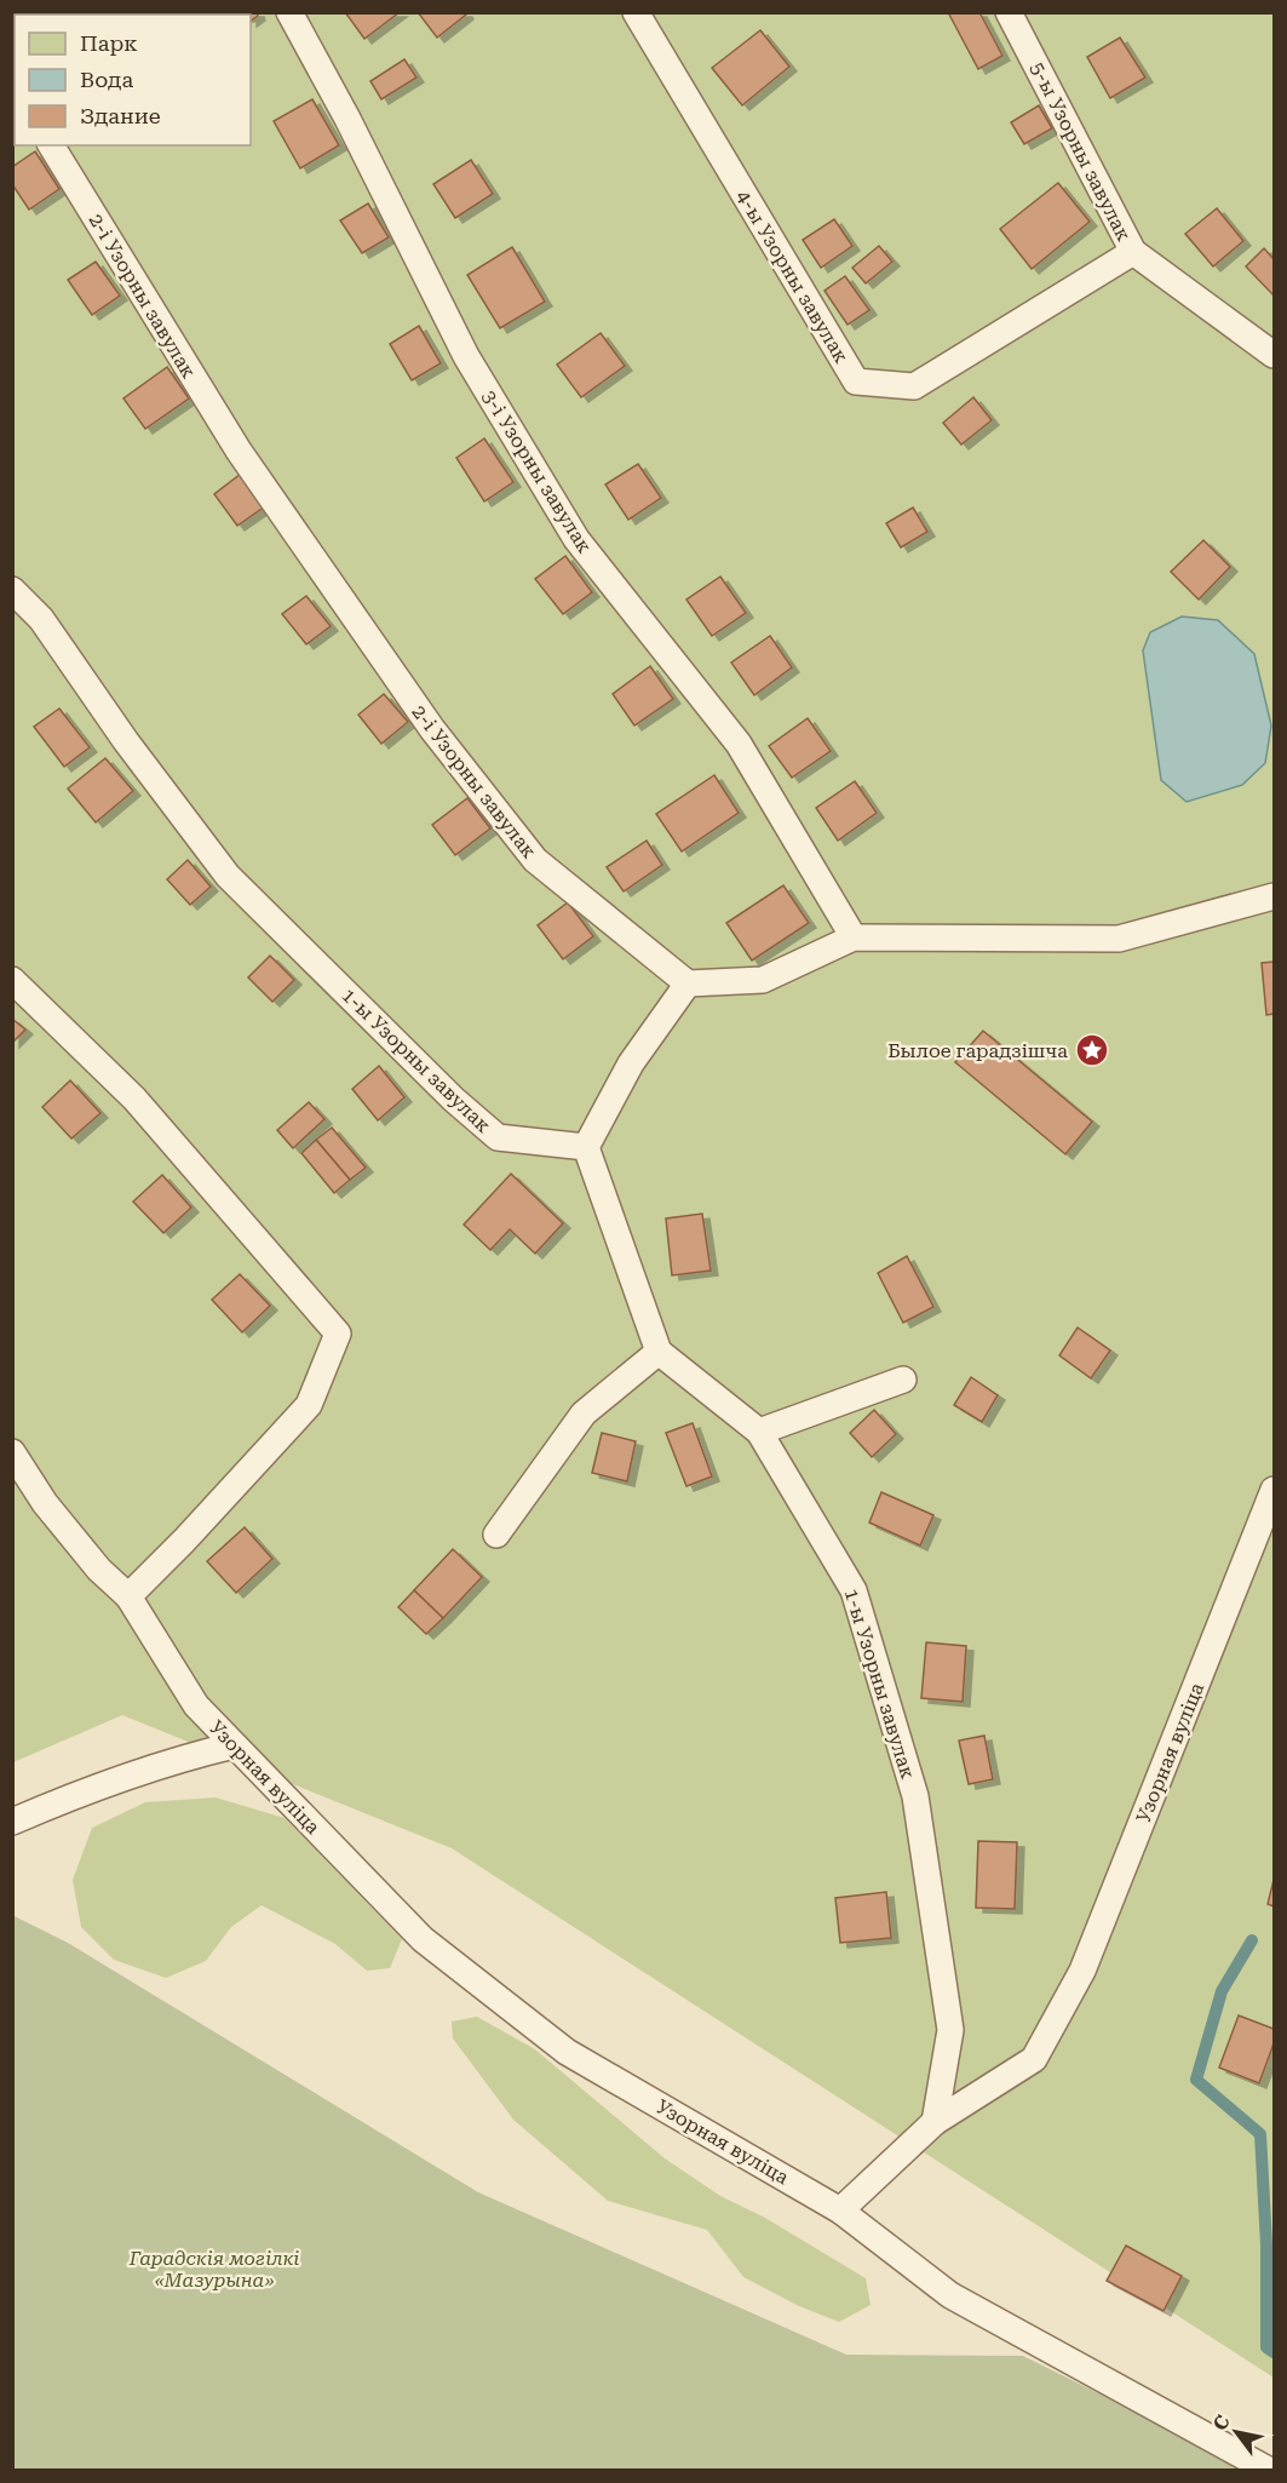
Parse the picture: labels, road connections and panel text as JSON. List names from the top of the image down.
{
  "streets": {
    "lane": [
      "5-ы Узорны завулак",
      "4-ы Узорны завулак",
      "2-і Узорны завулак",
      "3-і Узорны завулак",
      "1-ы Узорны завулак",
      "Узорная вуліца"
    ]
  },
  "crossings": [
    ["5-ы Узорны завулак", "4-ы Узорны завулак"],
    ["1-ы Узорны завулак", "Узорная вуліца"]
  ],
  "parks": ["Гарадскія могілкі «Мазурына»"],
  "places": {
    "place": ["Былое гарадзішча"]
  },
  "legend": ["Парк", "Вода", "Здание"],
  "north": "top left"
}
